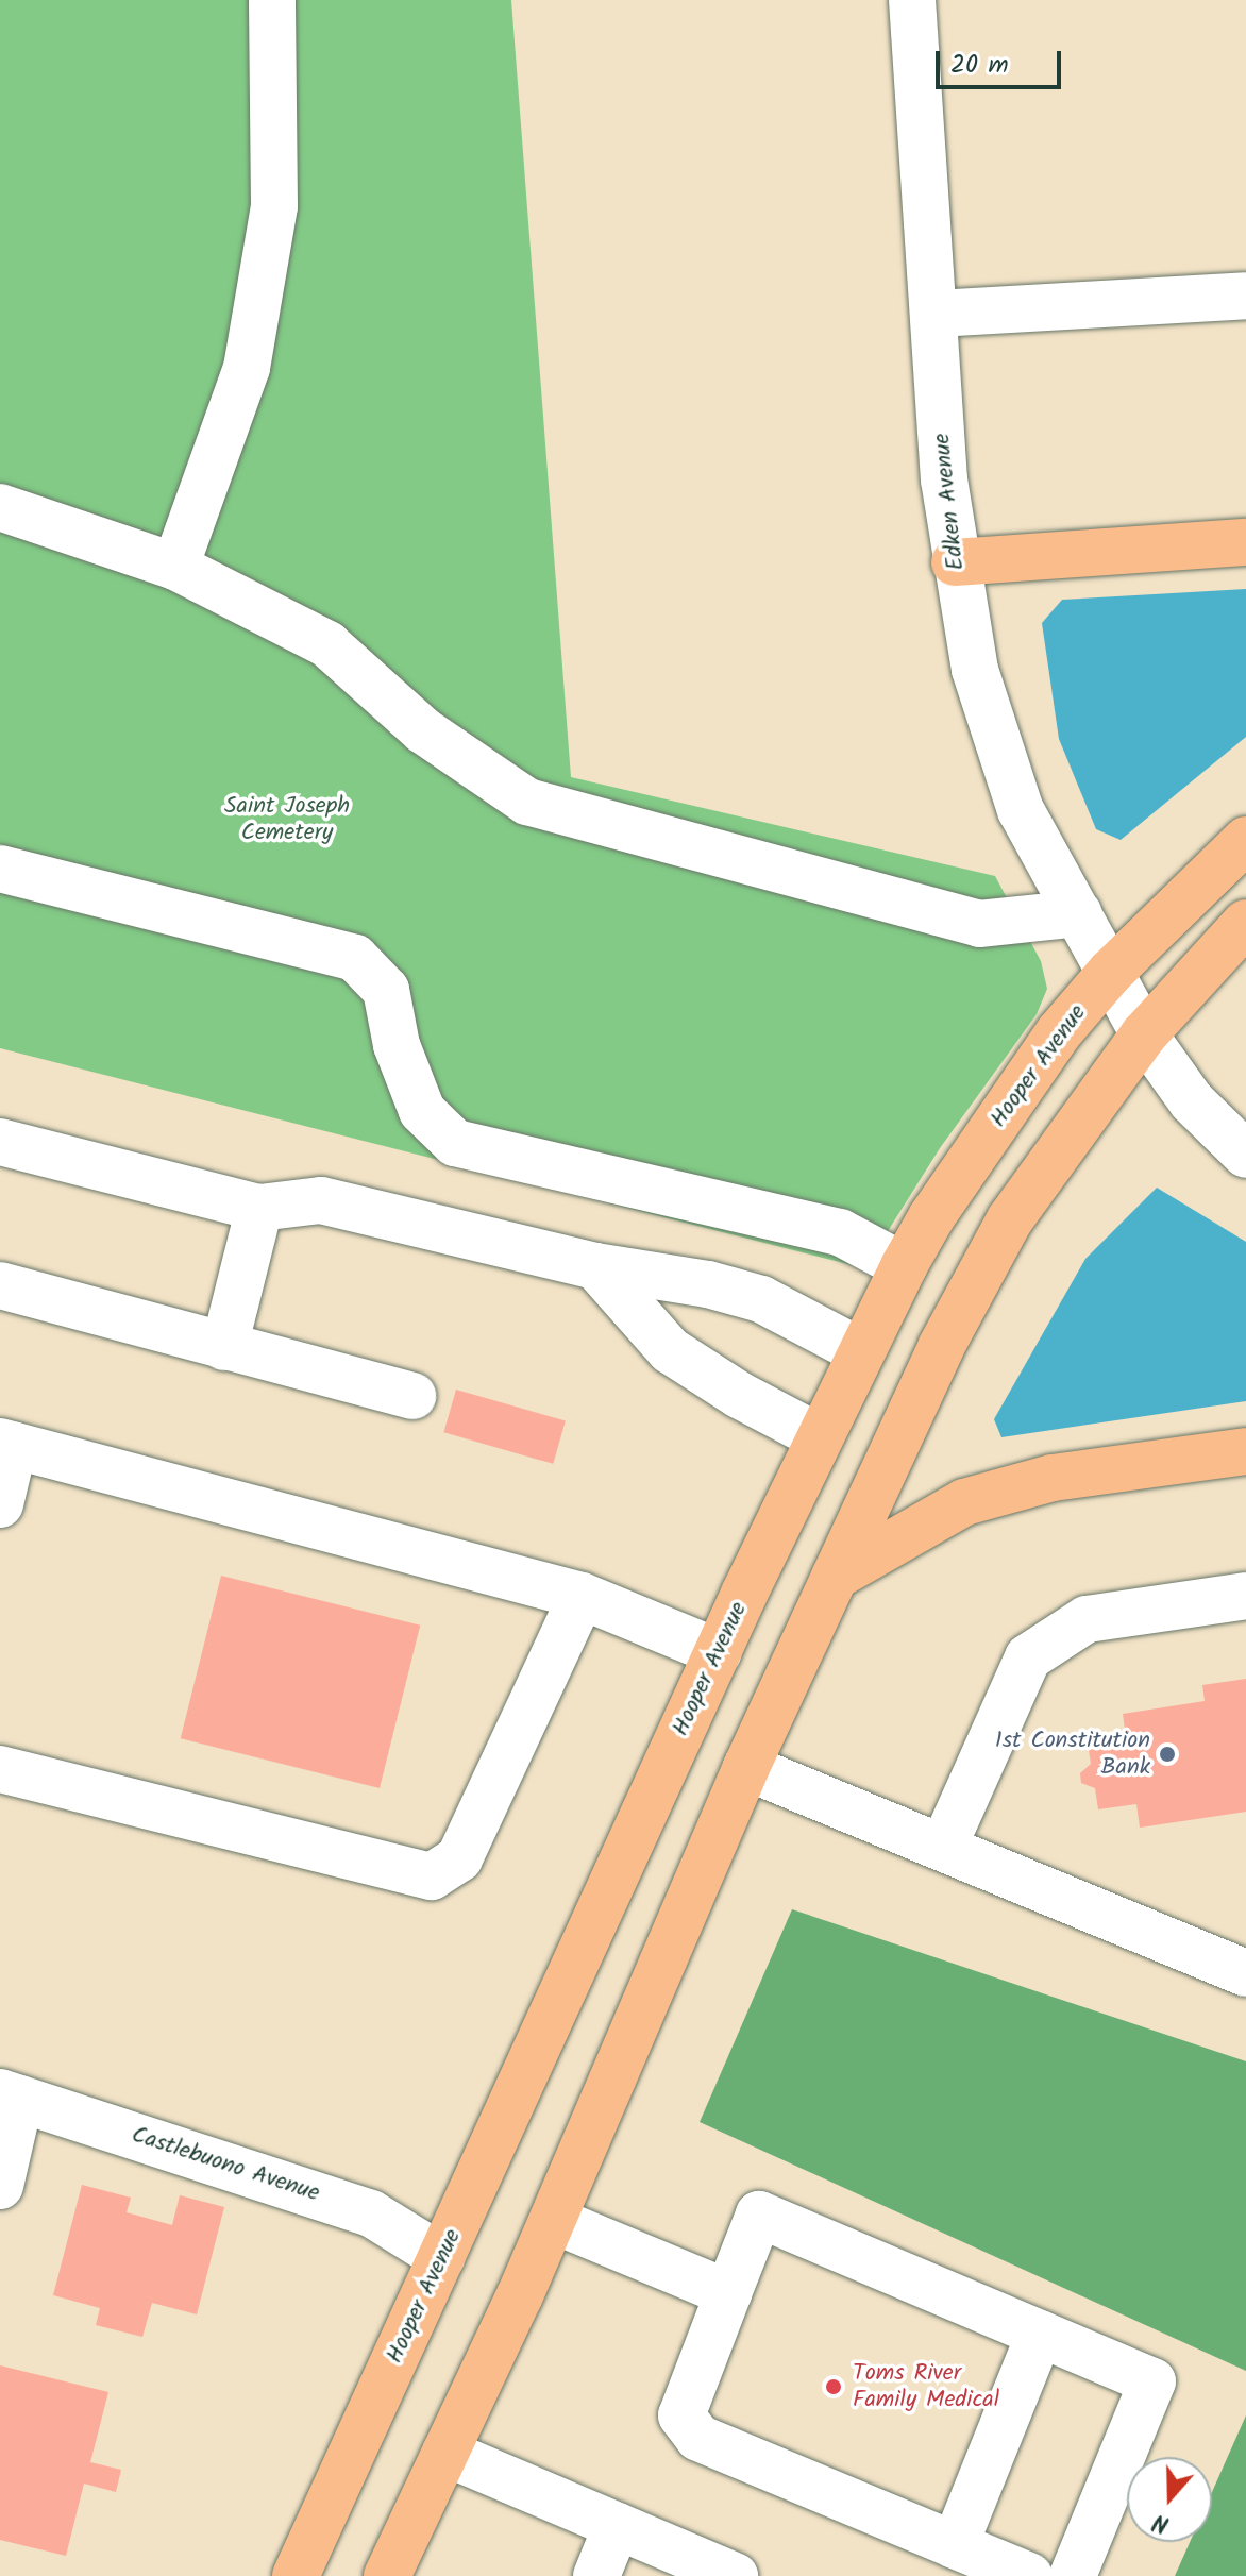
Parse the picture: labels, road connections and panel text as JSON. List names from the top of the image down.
{
  "streets": {
    "main road": ["Hooper Avenue"],
    "street": ["Edken Avenue", "Castlebuono Avenue"]
  },
  "crossings": [
    ["Edken Avenue", "Hooper Avenue"],
    ["Hooper Avenue", "Castlebuono Avenue"]
  ],
  "parks": ["Saint Joseph Cemetery"],
  "places": ["1st Constitution Bank", "Toms River Family Medical"],
  "scale_bar": "20 m",
  "north": "bottom"
}
